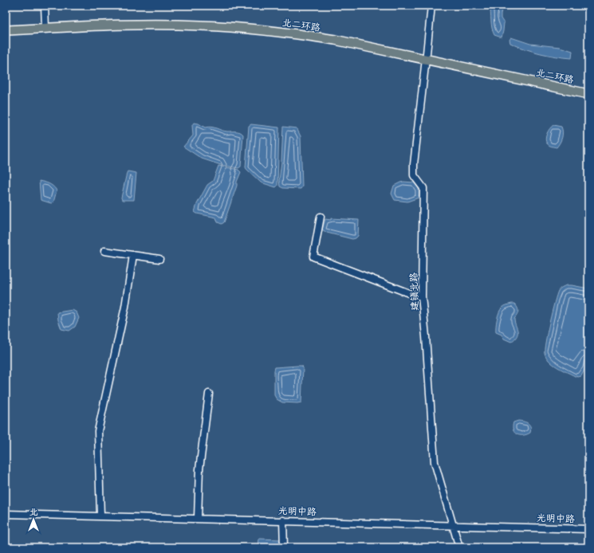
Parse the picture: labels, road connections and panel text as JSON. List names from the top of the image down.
{
  "streets": {
    "main road": ["北二环路"],
    "street": ["建镇北路", "光明中路"]
  },
  "crossings": [
    ["北二环路", "建镇北路"],
    ["建镇北路", "光明中路"]
  ],
  "north": "top"
}
